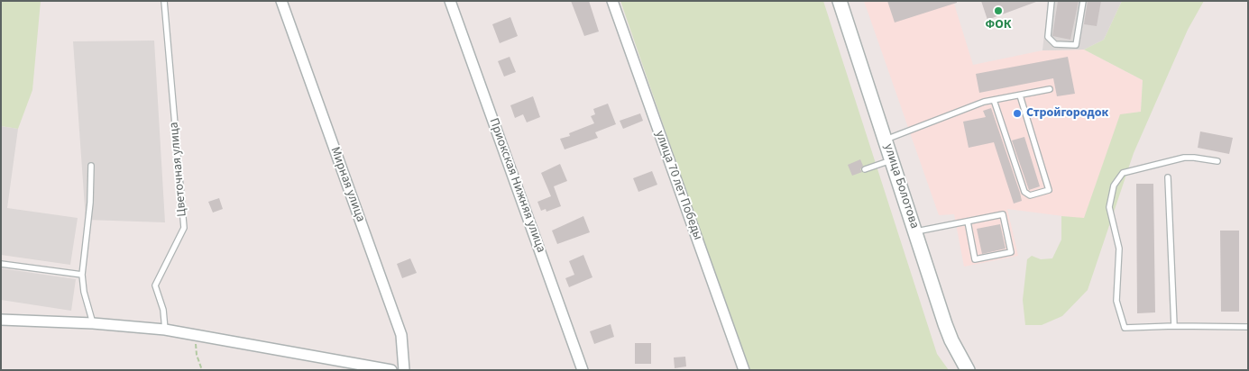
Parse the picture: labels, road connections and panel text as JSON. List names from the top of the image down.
{
  "streets": {
    "main road": ["улица Болотова"],
    "street": ["Мирная улица", "Приокская Нижняя улица", "улица 70 лет Победы"],
    "lane": ["Цветочная улица"]
  },
  "places": ["ФОК", "Стройгородок"]
}
